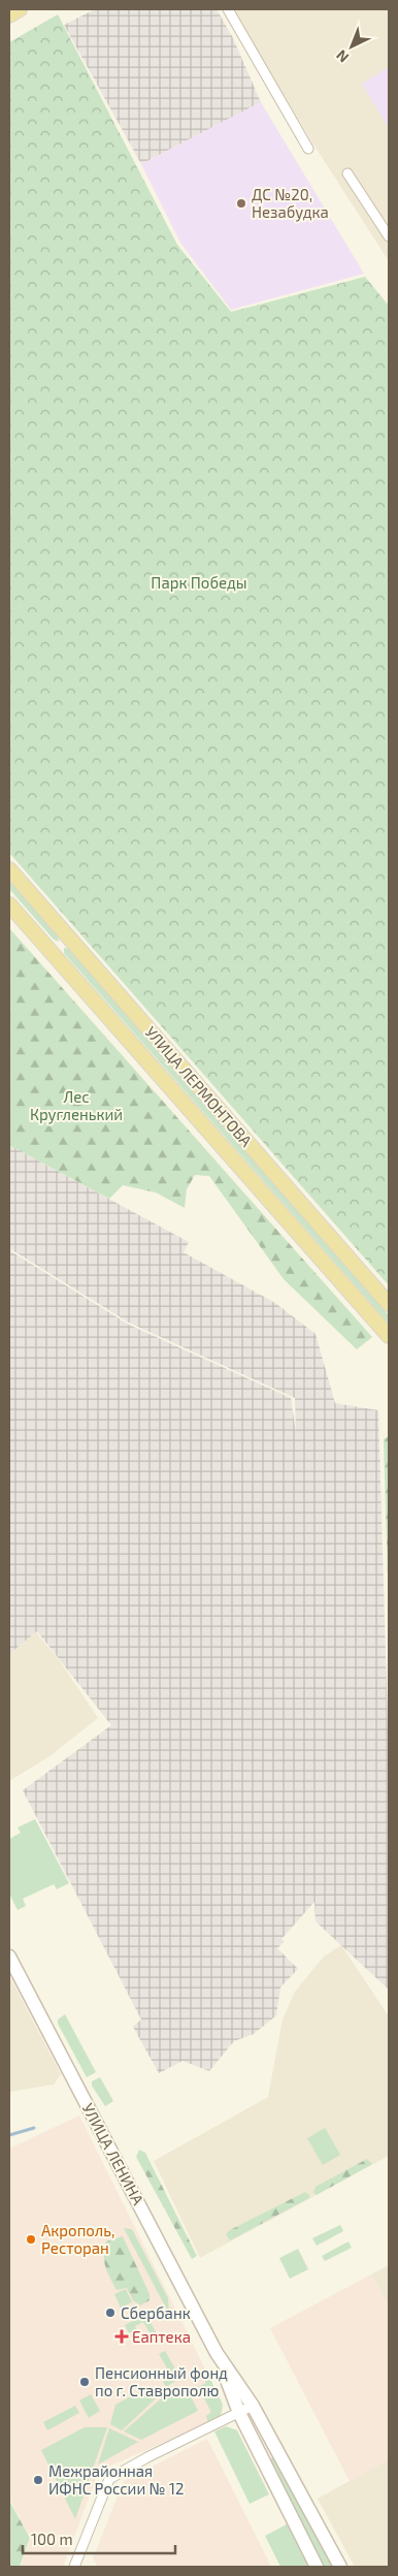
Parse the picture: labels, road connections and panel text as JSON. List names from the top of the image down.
{
  "streets": {
    "main road": ["УЛИЦА ЛЕРМОНТОВА", "УЛИЦА ЛЕНИНА"]
  },
  "parks": ["Парк Победы", "Лес Кругленький"],
  "places": {
    "other": [
      "ДС №20, Незабудка",
      "Акрополь, Ресторан",
      "Сбербанк",
      "Пенсионный фонд по г. Ставрополю",
      "Межрайонная ИФНС России № 12"
    ],
    "health": ["Еаптека"]
  },
  "scale_bar": "100 m",
  "north": "bottom left"
}
